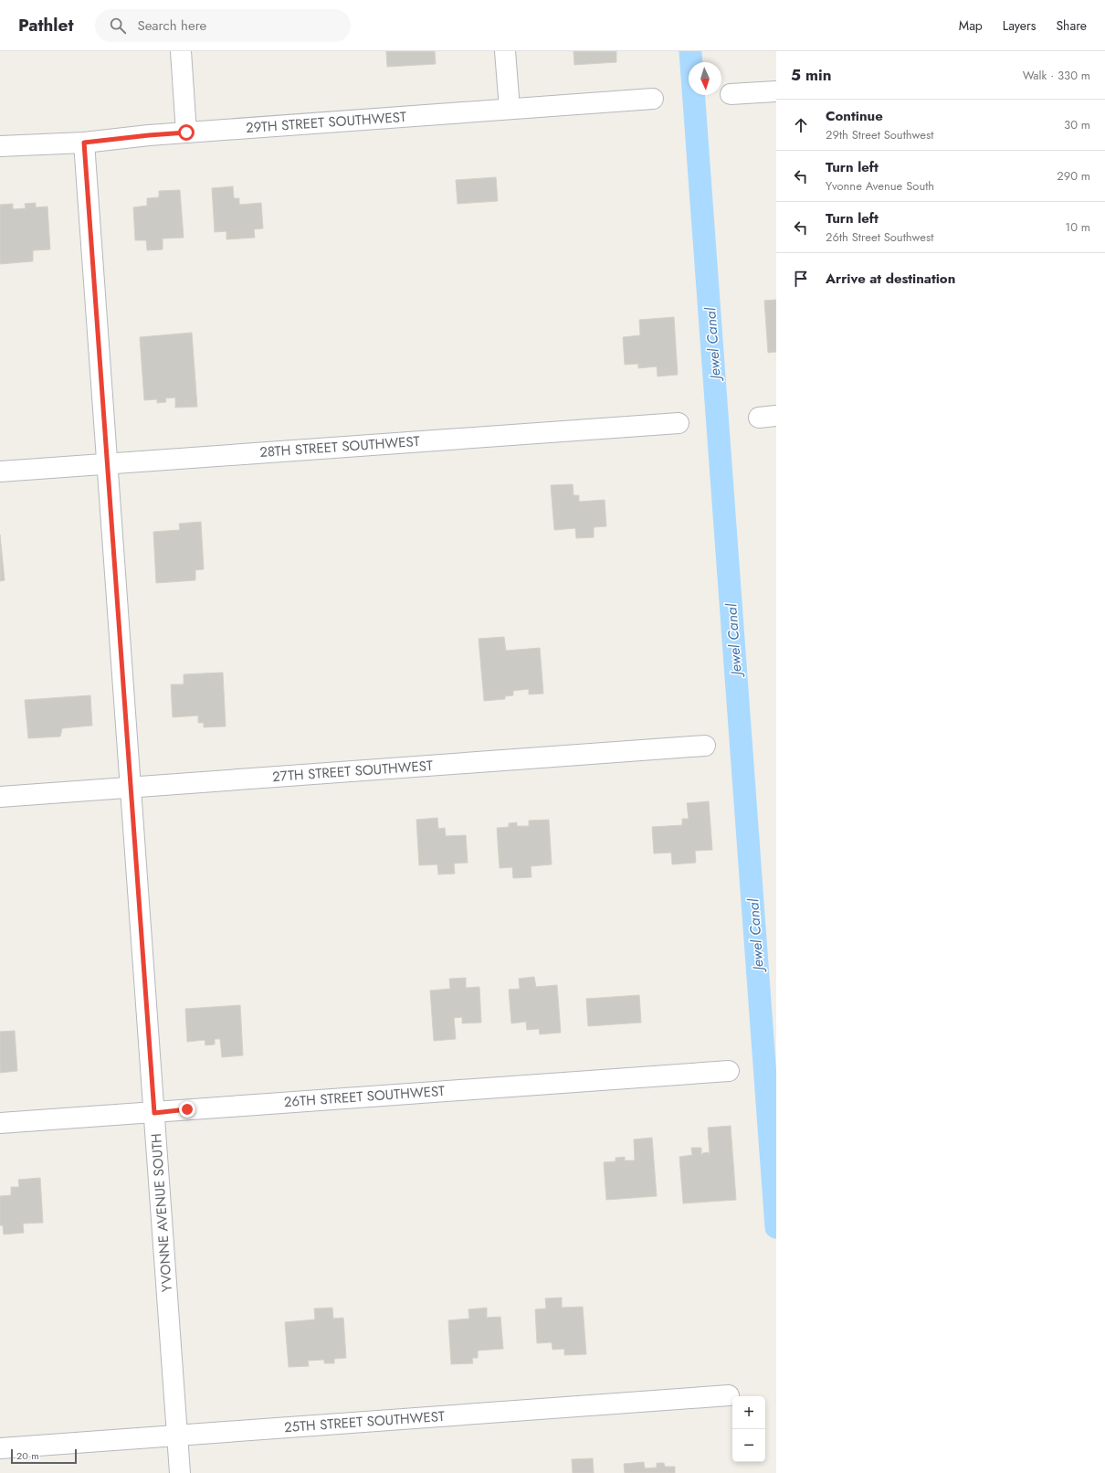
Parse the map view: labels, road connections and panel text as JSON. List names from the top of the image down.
{
  "streets": {
    "street": [
      "29TH STREET SOUTHWEST",
      "28TH STREET SOUTHWEST",
      "27TH STREET SOUTHWEST",
      "26TH STREET SOUTHWEST",
      "YVONNE AVENUE SOUTH",
      "25TH STREET SOUTHWEST"
    ]
  },
  "crossings": [
    ["29TH STREET SOUTHWEST", "YVONNE AVENUE SOUTH"],
    ["28TH STREET SOUTHWEST", "YVONNE AVENUE SOUTH"],
    ["27TH STREET SOUTHWEST", "YVONNE AVENUE SOUTH"],
    ["26TH STREET SOUTHWEST", "YVONNE AVENUE SOUTH"],
    ["YVONNE AVENUE SOUTH", "25TH STREET SOUTHWEST"]
  ],
  "water": ["Jewel Canal"],
  "scale_bar": "20 m",
  "north": "bottom",
  "page": {
    "header": "Pathlet",
    "search": "Search here",
    "nav": ["Map", "Layers", "Share"],
    "heading": ["5 min", "Walk · 330 m"],
    "list": [
      ["Continue", "29th Street Southwest", "30 m"],
      ["Turn left", "Yvonne Avenue South", "290 m"],
      ["Turn left", "26th Street Southwest", "10 m"],
      "Arrive at destination"
    ],
    "map_buttons": ["+", "−"],
    "scale": "20 m"
  }
}
